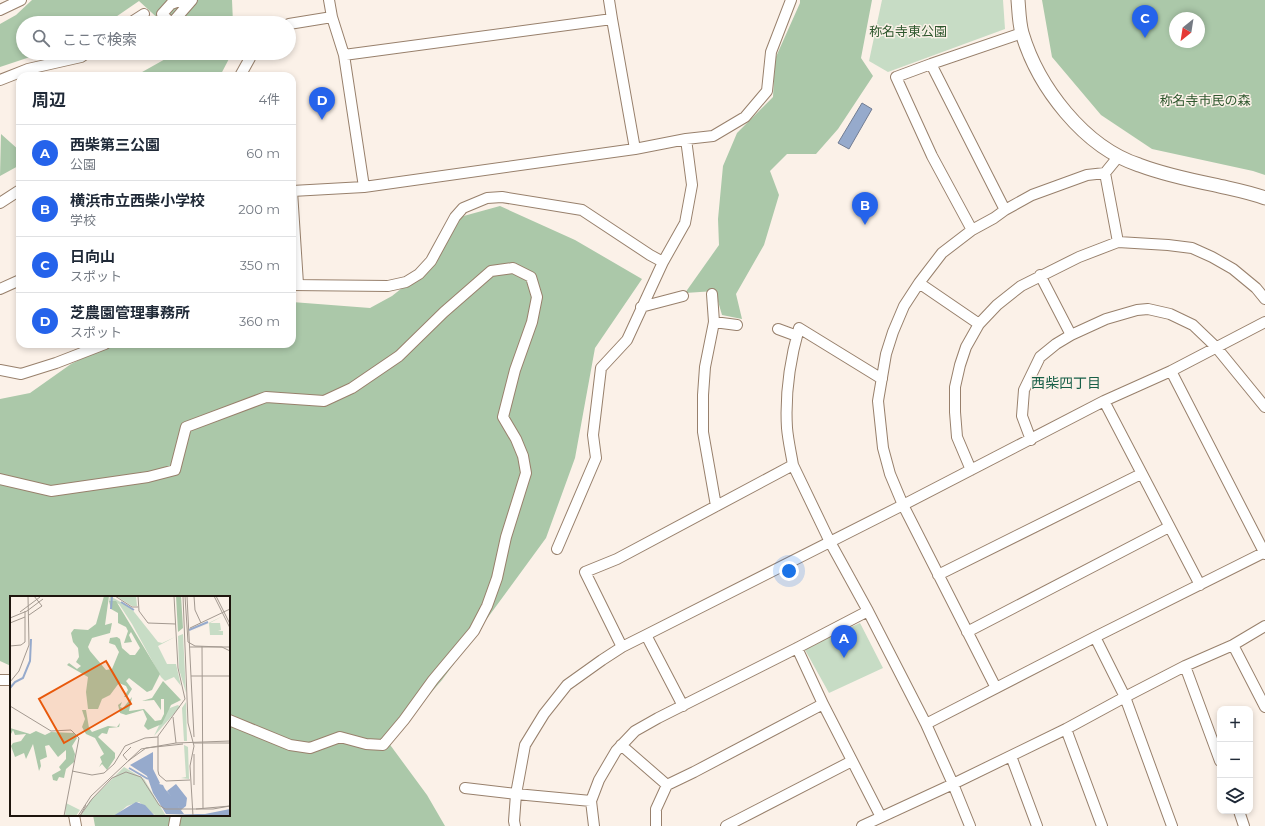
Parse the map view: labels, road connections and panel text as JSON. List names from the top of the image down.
{
  "districts": ["西柴四丁目"],
  "parks": ["称名寺東公園", "称名寺市民の森"],
  "north": "bottom left",
  "page": {
    "pins": [
      "C",
      "D",
      "B",
      "A"
    ],
    "search": "ここで検索",
    "heading": ["周辺", "4件"],
    "list": [
      {
        "mark": "A",
        "name": "西柴第三公園",
        "note": "公園",
        "value": "60 m"
      },
      {
        "mark": "B",
        "name": "横浜市立西柴小学校",
        "note": "学校",
        "value": "200 m"
      },
      {
        "mark": "C",
        "name": "日向山",
        "note": "スポット",
        "value": "350 m"
      },
      {
        "mark": "D",
        "name": "芝農園管理事務所",
        "note": "スポット",
        "value": "360 m"
      }
    ],
    "map_buttons": ["+", "−"]
  }
}
